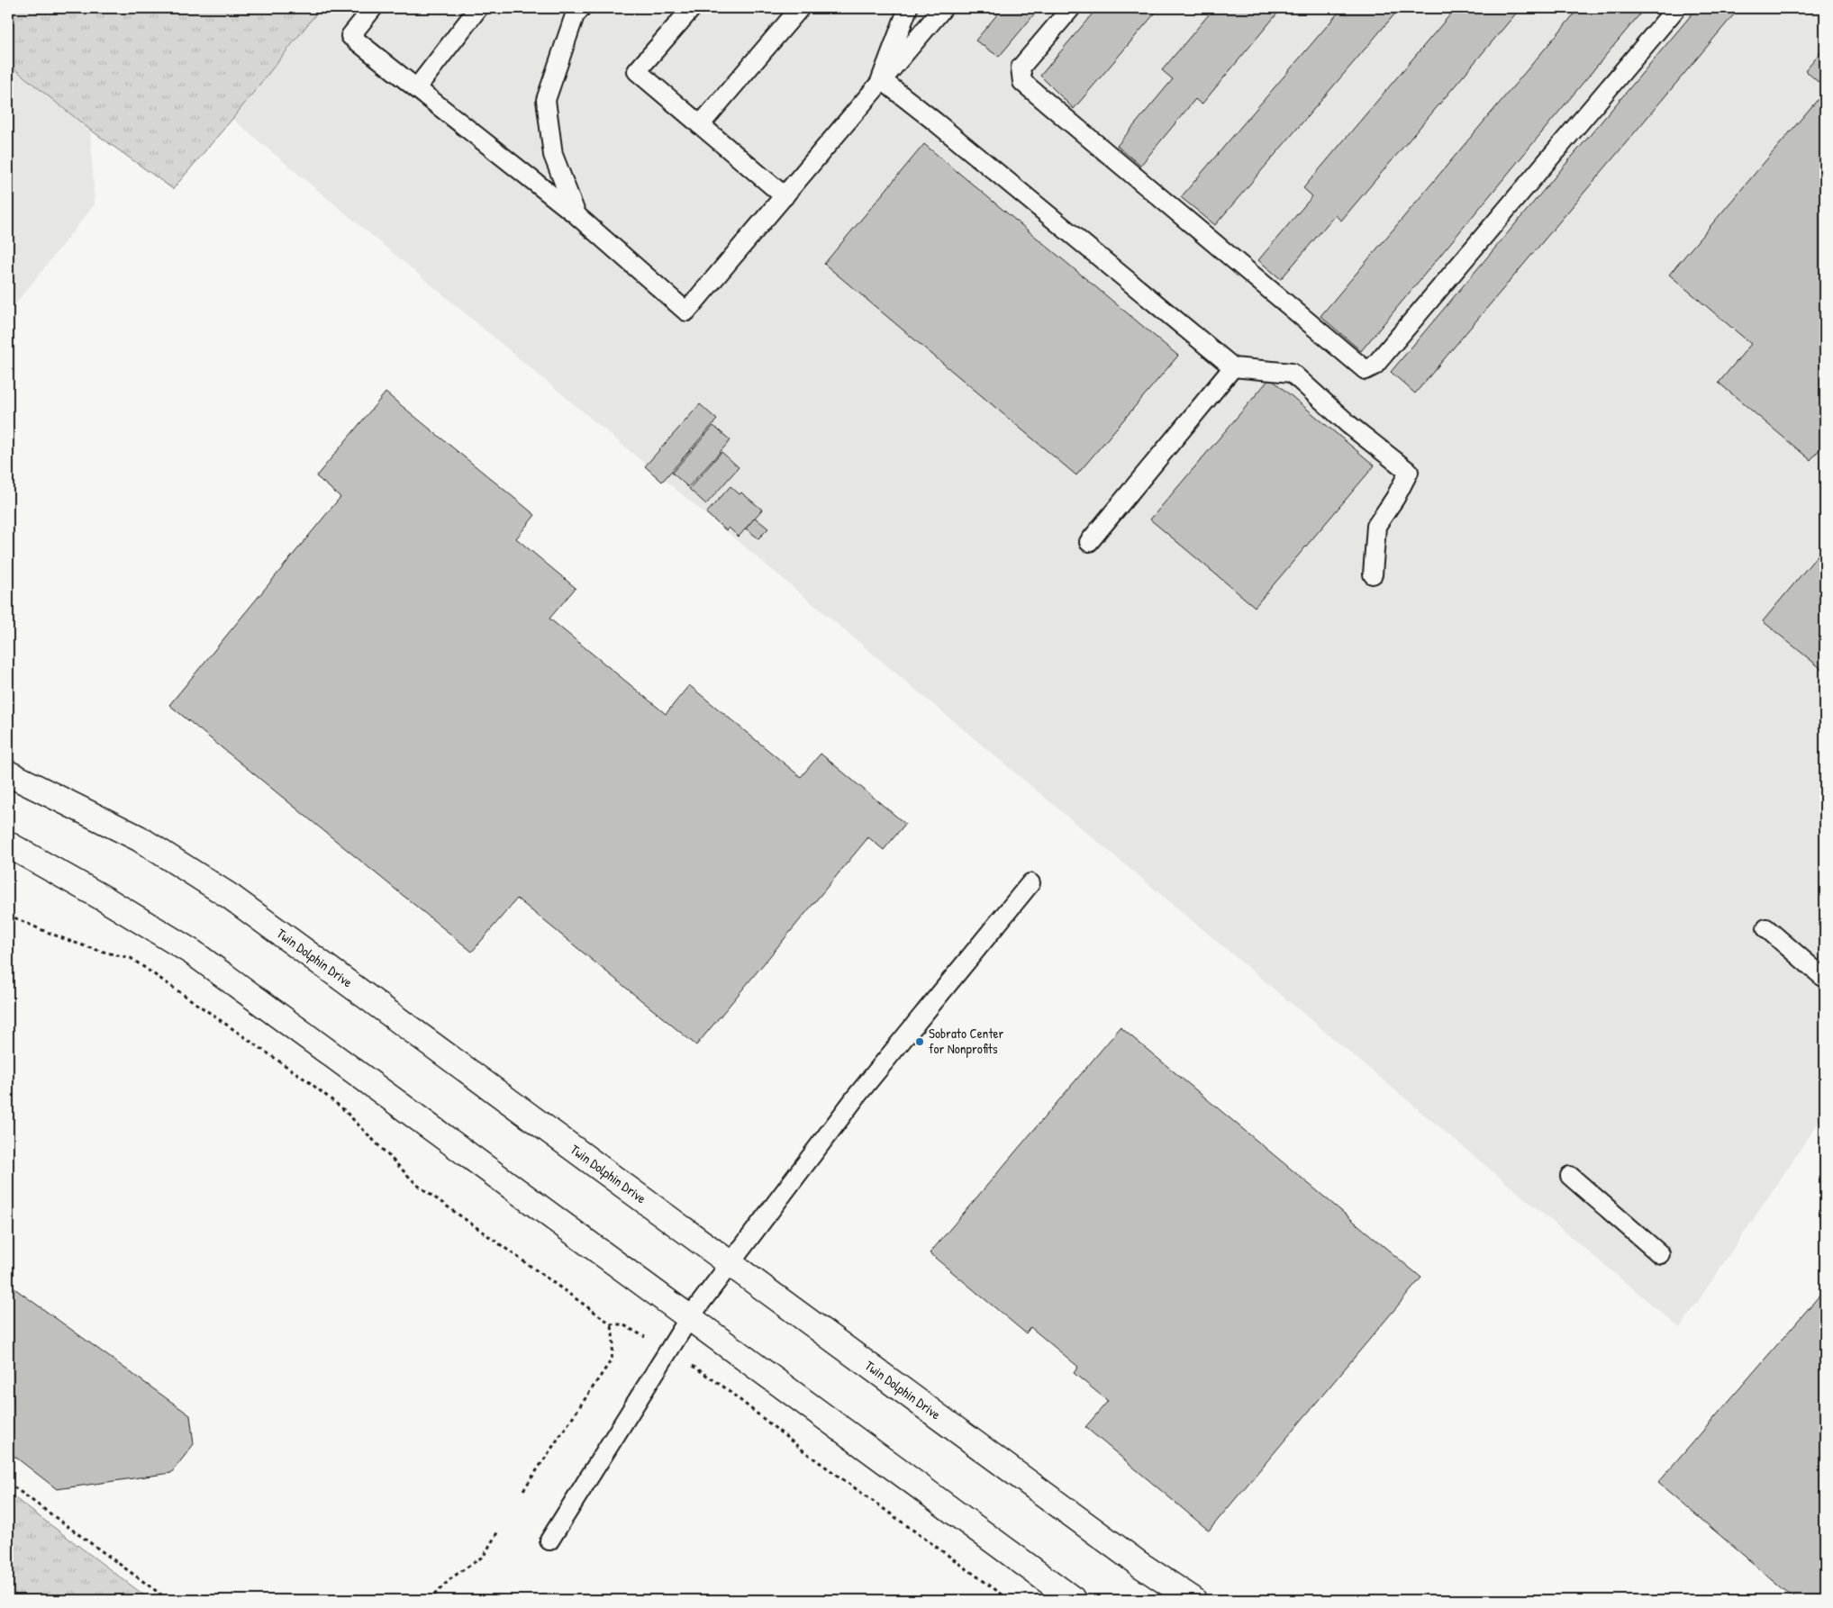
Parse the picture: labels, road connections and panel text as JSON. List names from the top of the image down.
{
  "streets": {
    "main road": ["Twin Dolphin Drive"]
  },
  "places": ["Sobrato Center for Nonprofits"]
}
